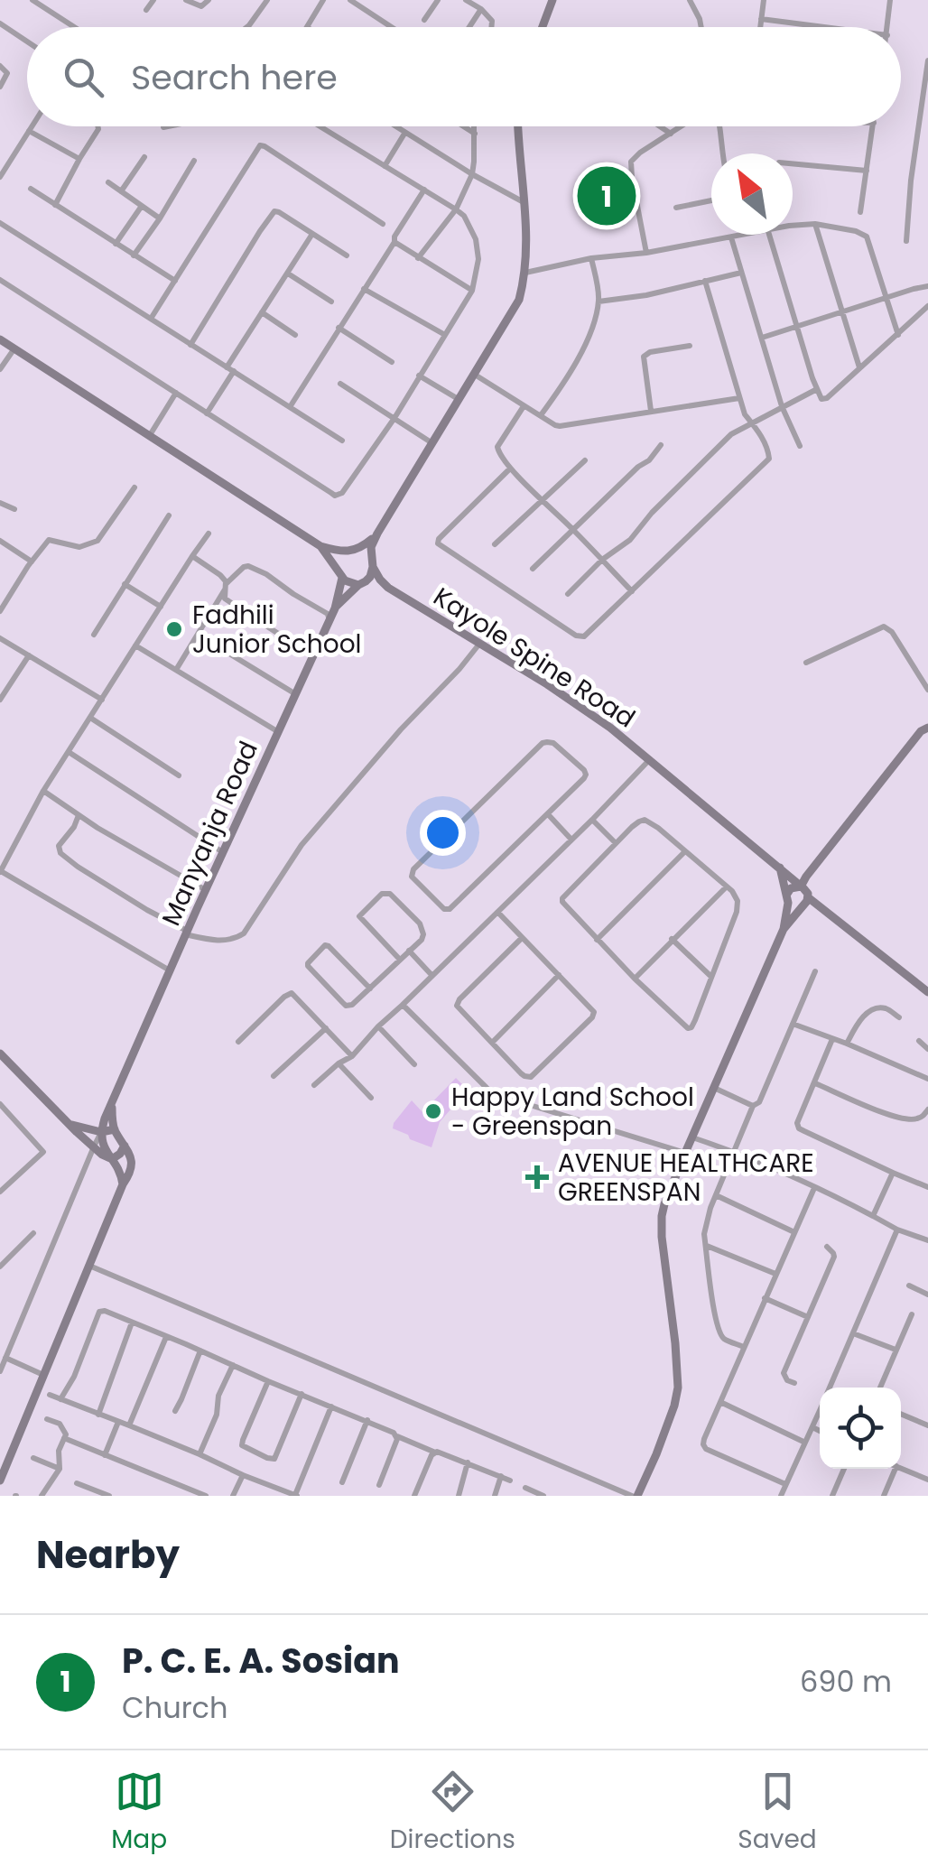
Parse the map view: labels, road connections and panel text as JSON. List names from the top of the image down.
{
  "streets": {
    "main road": ["Kayole Spine Road", "Manyanja Road"]
  },
  "places": {
    "other": ["Fadhili Junior School", "Happy Land School - Greenspan"],
    "health": ["AVENUE HEALTHCARE GREENSPAN"]
  },
  "north": "top left",
  "page": {
    "search": "Search here",
    "pins": "1",
    "heading": "Nearby",
    "list": [
      {
        "mark": "1",
        "name": "P. C. E. A. Sosian",
        "note": "Church",
        "value": "690 m"
      }
    ],
    "nav": ["Map", "Directions", "Saved"]
  }
}
